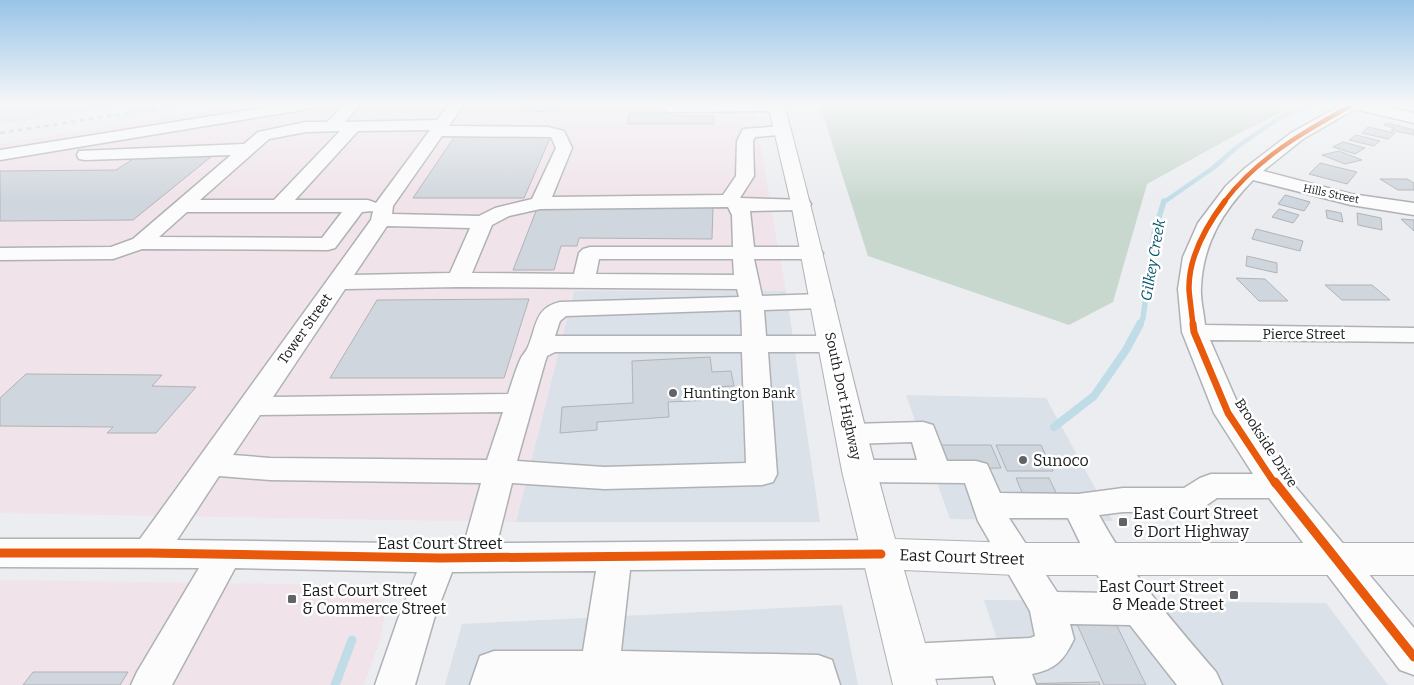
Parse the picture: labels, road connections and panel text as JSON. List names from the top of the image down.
{
  "streets": {
    "main road": ["South Dort Highway", "East Court Street"],
    "street": [
      "Hills Street",
      "Tower Street",
      "Pierce Street",
      "Brookside Drive"
    ]
  },
  "crossings": [
    ["Hills Street", "Brookside Drive"],
    ["Tower Street", "East Court Street"],
    ["Pierce Street", "Brookside Drive"],
    ["South Dort Highway", "East Court Street"],
    ["Brookside Drive", "East Court Street"]
  ],
  "water": ["Gilkey Creek"],
  "places": {
    "other": ["Huntington Bank", "Sunoco"],
    "transit": ["East Court Street & Dort Highway", "East Court Street & Meade Street", "East Court Street & Commerce Street"]
  }
}
